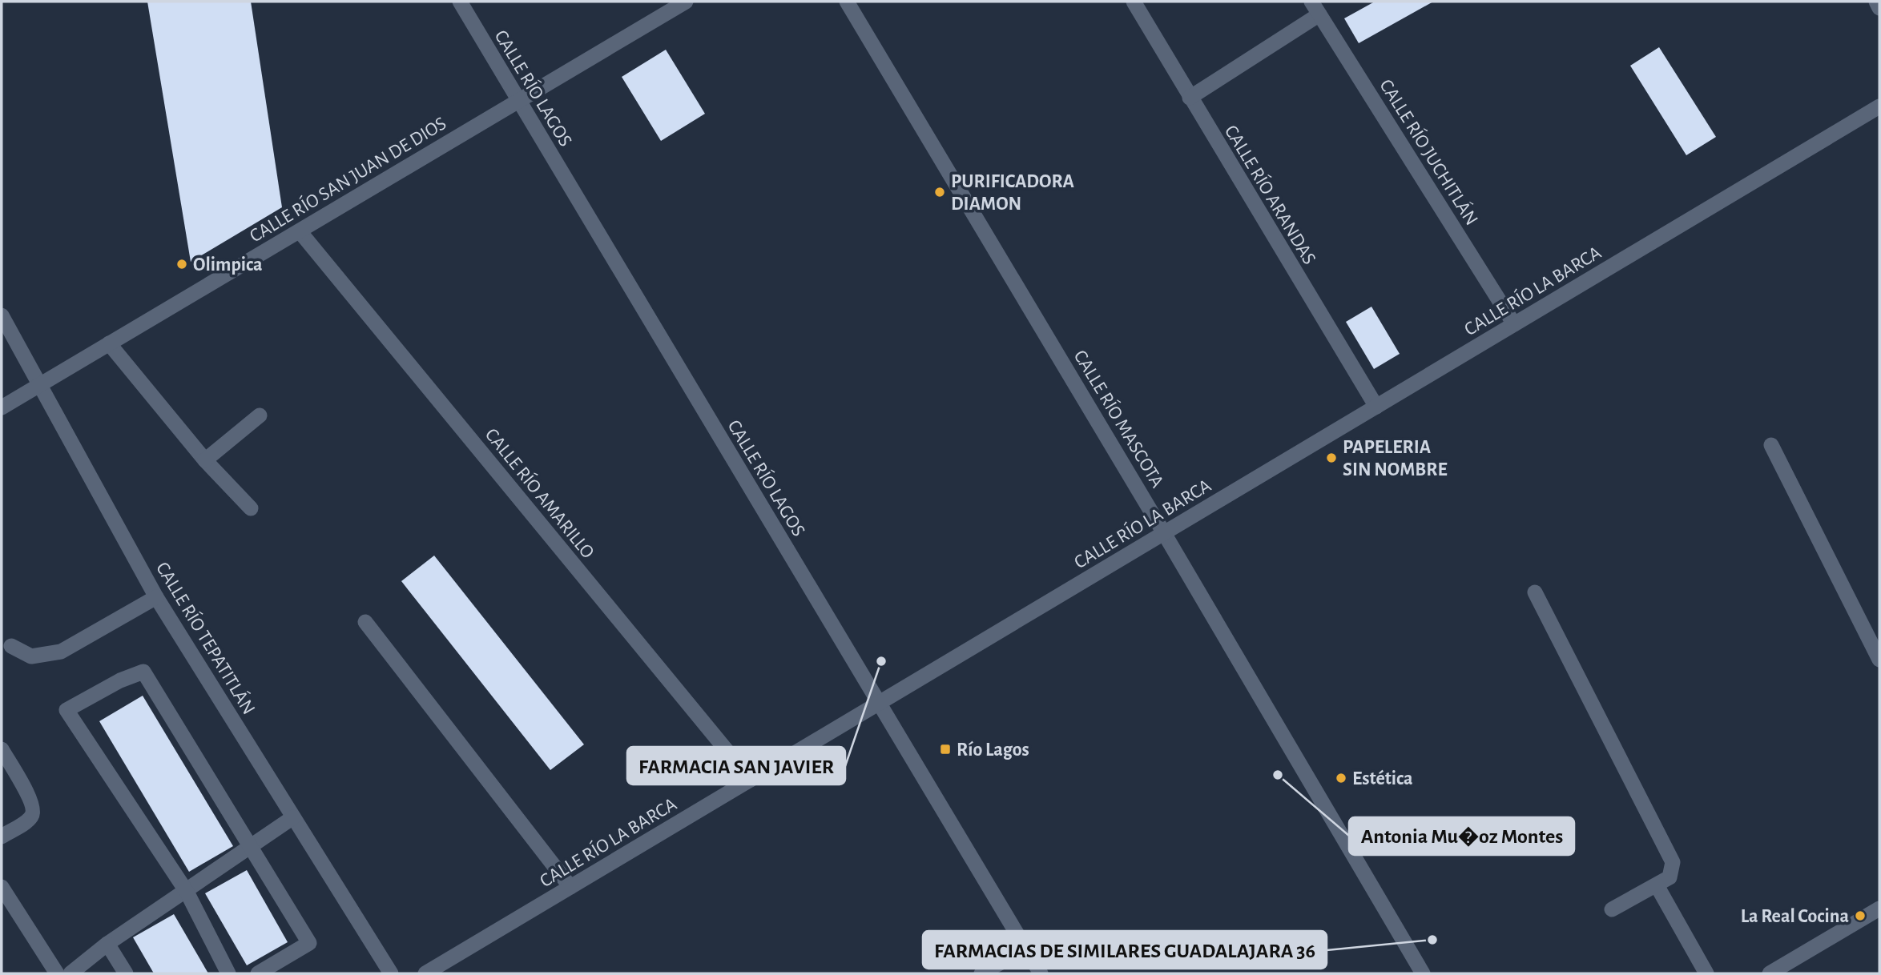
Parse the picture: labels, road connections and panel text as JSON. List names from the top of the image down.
{
  "streets": {
    "street": [
      "CALLE RÍO LAGOS",
      "CALLE RÍO JUCHITLÁN",
      "CALLE RÍO SAN JUAN DE DIOS",
      "CALLE RÍO ARANDAS",
      "CALLE RÍO LA BARCA",
      "CALLE RÍO MASCOTA",
      "CALLE RÍO AMARILLO",
      "CALLE RÍO TEPATITLÁN"
    ]
  },
  "crossings": [
    ["CALLE RÍO LAGOS", "CALLE RÍO SAN JUAN DE DIOS"],
    ["CALLE RÍO LAGOS", "CALLE RÍO LA BARCA"],
    ["CALLE RÍO JUCHITLÁN", "CALLE RÍO LA BARCA"],
    ["CALLE RÍO SAN JUAN DE DIOS", "CALLE RÍO AMARILLO"],
    ["CALLE RÍO SAN JUAN DE DIOS", "CALLE RÍO TEPATITLÁN"],
    ["CALLE RÍO ARANDAS", "CALLE RÍO LA BARCA"],
    ["CALLE RÍO LA BARCA", "CALLE RÍO MASCOTA"],
    ["CALLE RÍO LA BARCA", "CALLE RÍO AMARILLO"]
  ],
  "places": {
    "other": [
      "PURIFICADORA DIAMON",
      "Olimpica",
      "PAPELERIA SIN NOMBRE",
      "FARMACIA SAN JAVIER",
      "Antonia Mu�oz Montes",
      "Estética",
      "La Real Cocina",
      "FARMACIAS DE SIMILARES GUADALAJARA 36"
    ],
    "transit": ["Río Lagos"]
  }
}
